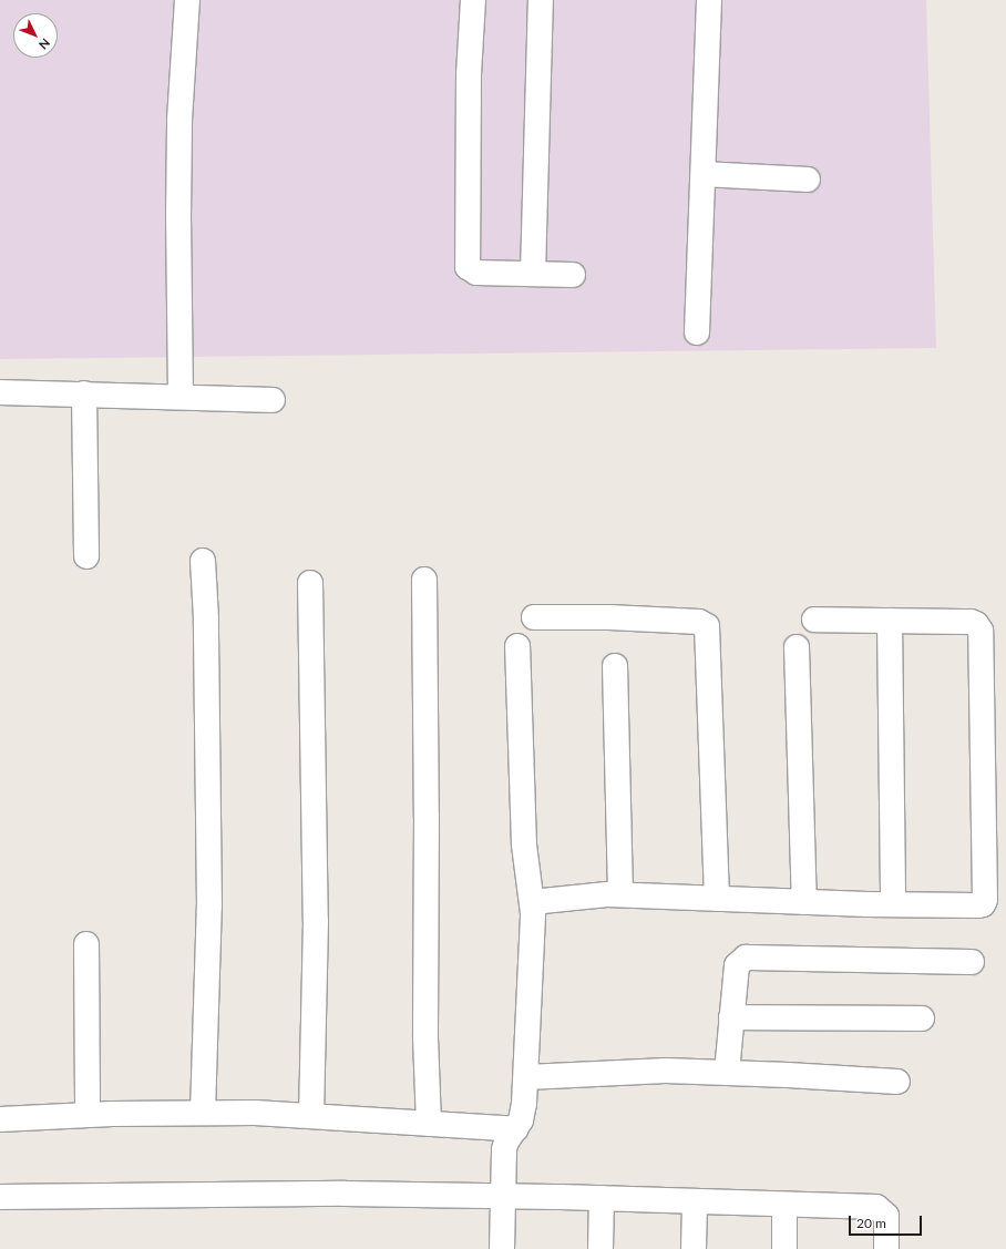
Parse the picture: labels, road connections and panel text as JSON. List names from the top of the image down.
{
  "scale_bar": "20 m",
  "north": "bottom right"
}
